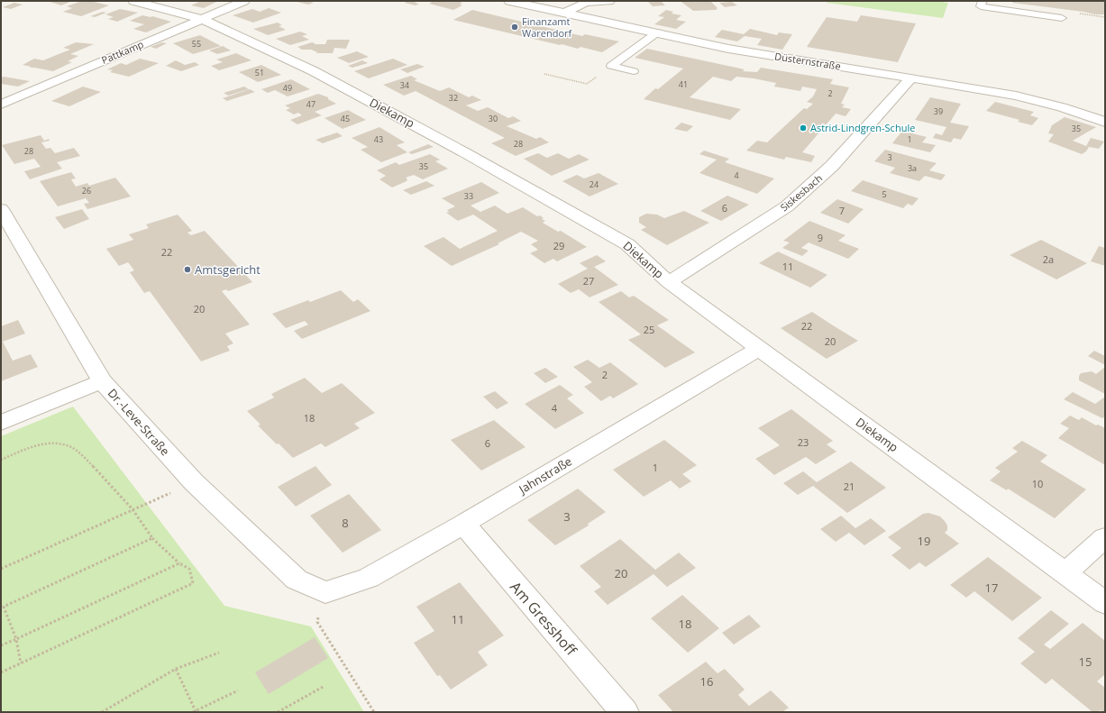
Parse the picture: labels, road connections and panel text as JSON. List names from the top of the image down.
{
  "streets": {
    "street": [
      "Pattkamp",
      "Düsternstraße",
      "Diekamp",
      "Siskesbach",
      "Dr.-Leve-Straße",
      "Jahnstraße",
      "Am Gresshoff"
    ]
  },
  "crossings": [
    ["Pattkamp", "Diekamp"],
    ["Düsternstraße", "Siskesbach"],
    ["Diekamp", "Siskesbach"],
    ["Diekamp", "Jahnstraße"],
    ["Dr.-Leve-Straße", "Jahnstraße"],
    ["Jahnstraße", "Am Gresshoff"]
  ],
  "places": ["Finanzamt Warendorf", "Astrid-Lindgren-Schule", "Amtsgericht"],
  "house_numbers": [
    "55",
    "51",
    "41",
    "34",
    "49",
    "2",
    "32",
    "47",
    "39",
    "45",
    "30",
    "35",
    "43",
    "1",
    "28",
    "28",
    "3",
    "35",
    "3a",
    "4",
    "24",
    "26",
    "5",
    "33",
    "6",
    "7",
    "9",
    "29",
    "22",
    "2a",
    "11",
    "27",
    "20",
    "22",
    "25",
    "20",
    "2",
    "4",
    "18",
    "23",
    "6",
    "1",
    "10",
    "21",
    "3",
    "8",
    "19",
    "20",
    "17",
    "11",
    "18",
    "15",
    "16"
  ]
}
